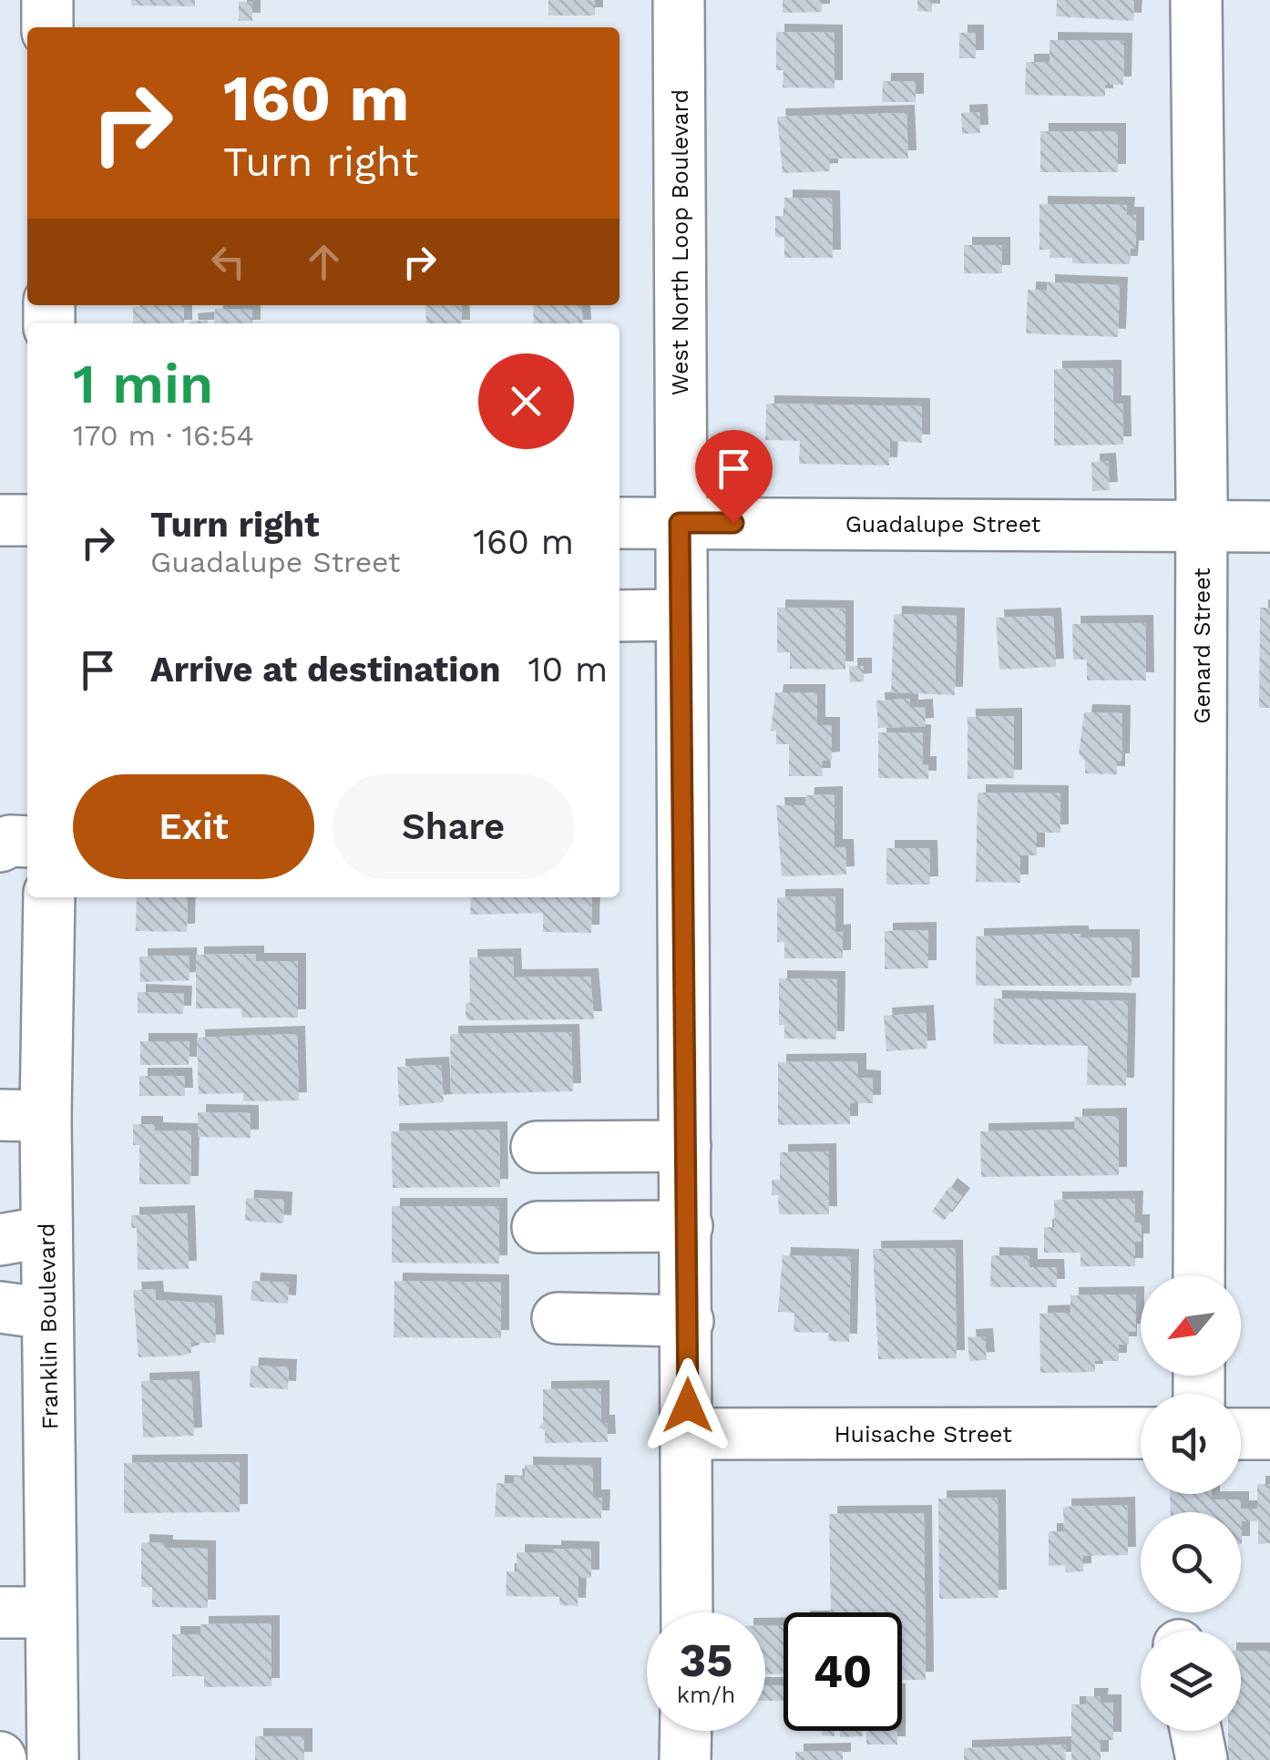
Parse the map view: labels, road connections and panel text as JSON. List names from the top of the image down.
{
  "streets": {
    "street": [
      "West North Loop Boulevard",
      "Guadalupe Street",
      "Genard Street",
      "Franklin Boulevard",
      "Huisache Street"
    ]
  },
  "crossings": [
    ["West North Loop Boulevard", "Guadalupe Street"],
    ["West North Loop Boulevard", "Huisache Street"],
    ["Guadalupe Street", "Genard Street"]
  ],
  "north": "bottom left",
  "page": {
    "turn": ["160 m", "Turn right"],
    "heading": ["1 min", "170 m · 16:54"],
    "list": [
      {
        "name": "Turn right",
        "note": "Guadalupe Street",
        "value": "160 m"
      },
      {
        "name": "Arrive at destination",
        "value": "10 m"
      }
    ],
    "buttons": ["Exit", "Share"],
    "speed": "35 km/h",
    "limit": "40"
  }
}
